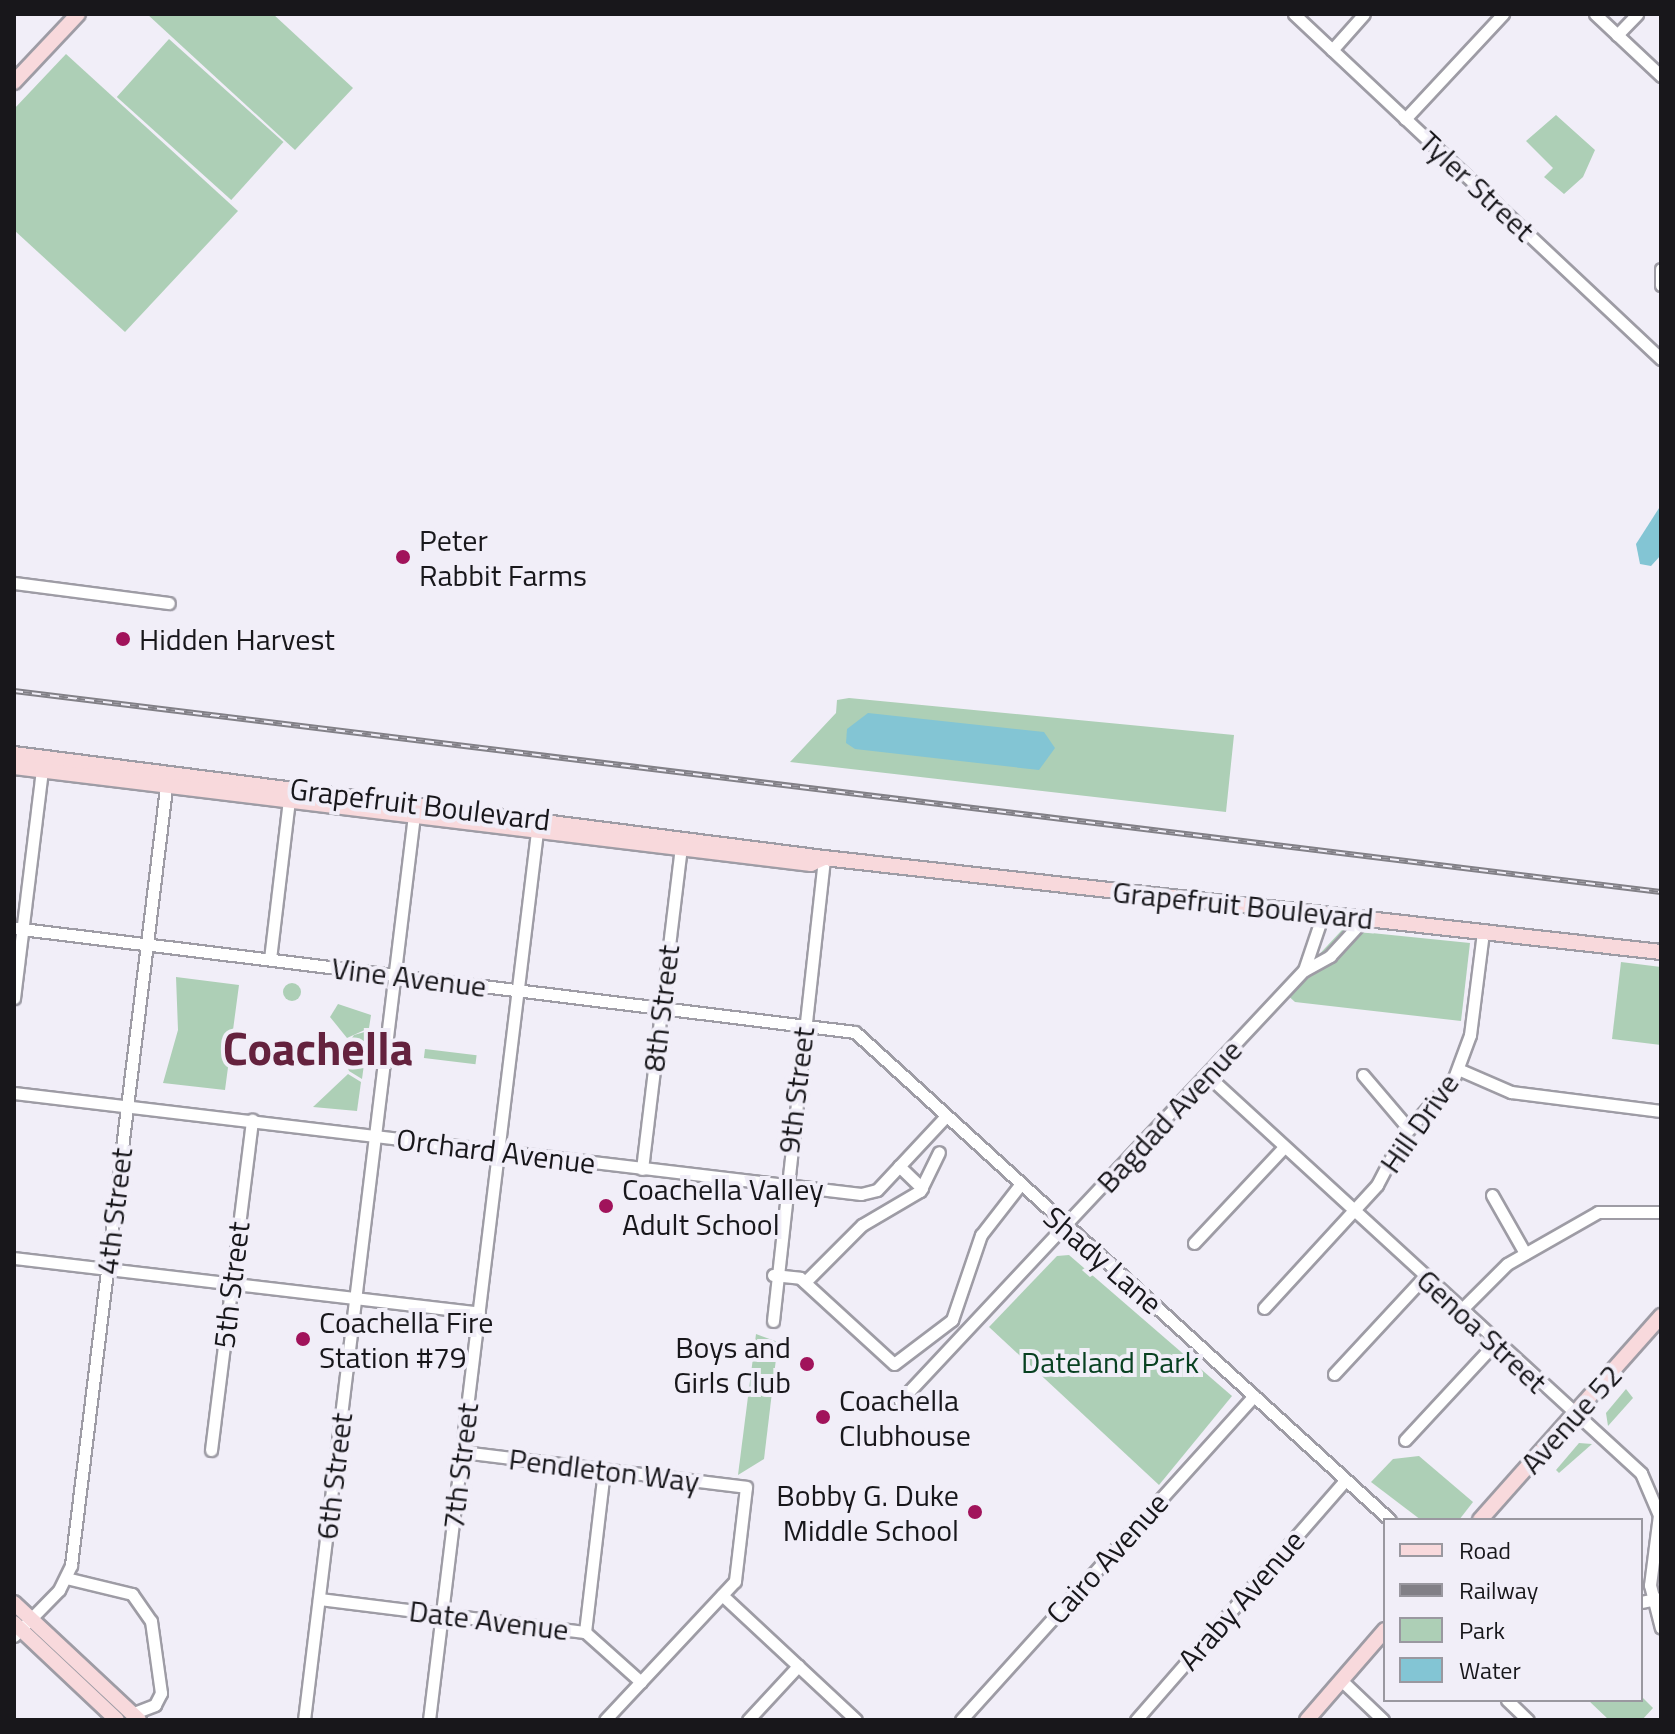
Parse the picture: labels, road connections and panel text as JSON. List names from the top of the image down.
{
  "streets": {
    "main road": ["Grapefruit Boulevard", "Avenue 52"],
    "street": [
      "Tyler Street",
      "Vine Avenue",
      "8th Street",
      "9th Street",
      "Bagdad Avenue",
      "Hill Drive",
      "Orchard Avenue",
      "4th Street",
      "Shady Lane",
      "5th Street",
      "Genoa Street",
      "7th Street",
      "Pendleton Way",
      "6th Street",
      "Cairo Avenue",
      "Araby Avenue",
      "Date Avenue"
    ]
  },
  "crossings": [
    ["Grapefruit Boulevard", "8th Street"],
    ["Grapefruit Boulevard", "9th Street"],
    ["Grapefruit Boulevard", "Bagdad Avenue"],
    ["Grapefruit Boulevard", "Hill Drive"],
    ["Grapefruit Boulevard", "4th Street"],
    ["Grapefruit Boulevard", "7th Street"],
    ["Grapefruit Boulevard", "6th Street"],
    ["Vine Avenue", "8th Street"],
    ["Vine Avenue", "9th Street"],
    ["Vine Avenue", "4th Street"],
    ["Vine Avenue", "Shady Lane"],
    ["Vine Avenue", "7th Street"],
    ["Vine Avenue", "6th Street"],
    ["8th Street", "Orchard Avenue"],
    ["9th Street", "Orchard Avenue"],
    ["9th Street", "Shady Lane"],
    ["Bagdad Avenue", "Shady Lane"],
    ["Bagdad Avenue", "Genoa Street"],
    ["Hill Drive", "Genoa Street"],
    ["Orchard Avenue", "4th Street"],
    ["Orchard Avenue", "Shady Lane"],
    ["Orchard Avenue", "5th Street"],
    ["Orchard Avenue", "7th Street"],
    ["Orchard Avenue", "6th Street"],
    ["Shady Lane", "Cairo Avenue"],
    ["Shady Lane", "Araby Avenue"],
    ["Genoa Street", "Avenue 52"],
    ["7th Street", "Pendleton Way"],
    ["7th Street", "Date Avenue"],
    ["6th Street", "Date Avenue"]
  ],
  "districts": ["Coachella"],
  "parks": ["Dateland Park"],
  "places": [
    "Peter Rabbit Farms",
    "Hidden Harvest",
    "Coachella Valley Adult School",
    "Coachella Fire Station #79",
    "Boys and Girls Club",
    "Coachella Clubhouse",
    "Bobby G. Duke Middle School"
  ],
  "legend": [
    "Road",
    "Railway",
    "Park",
    "Water"
  ]
}
